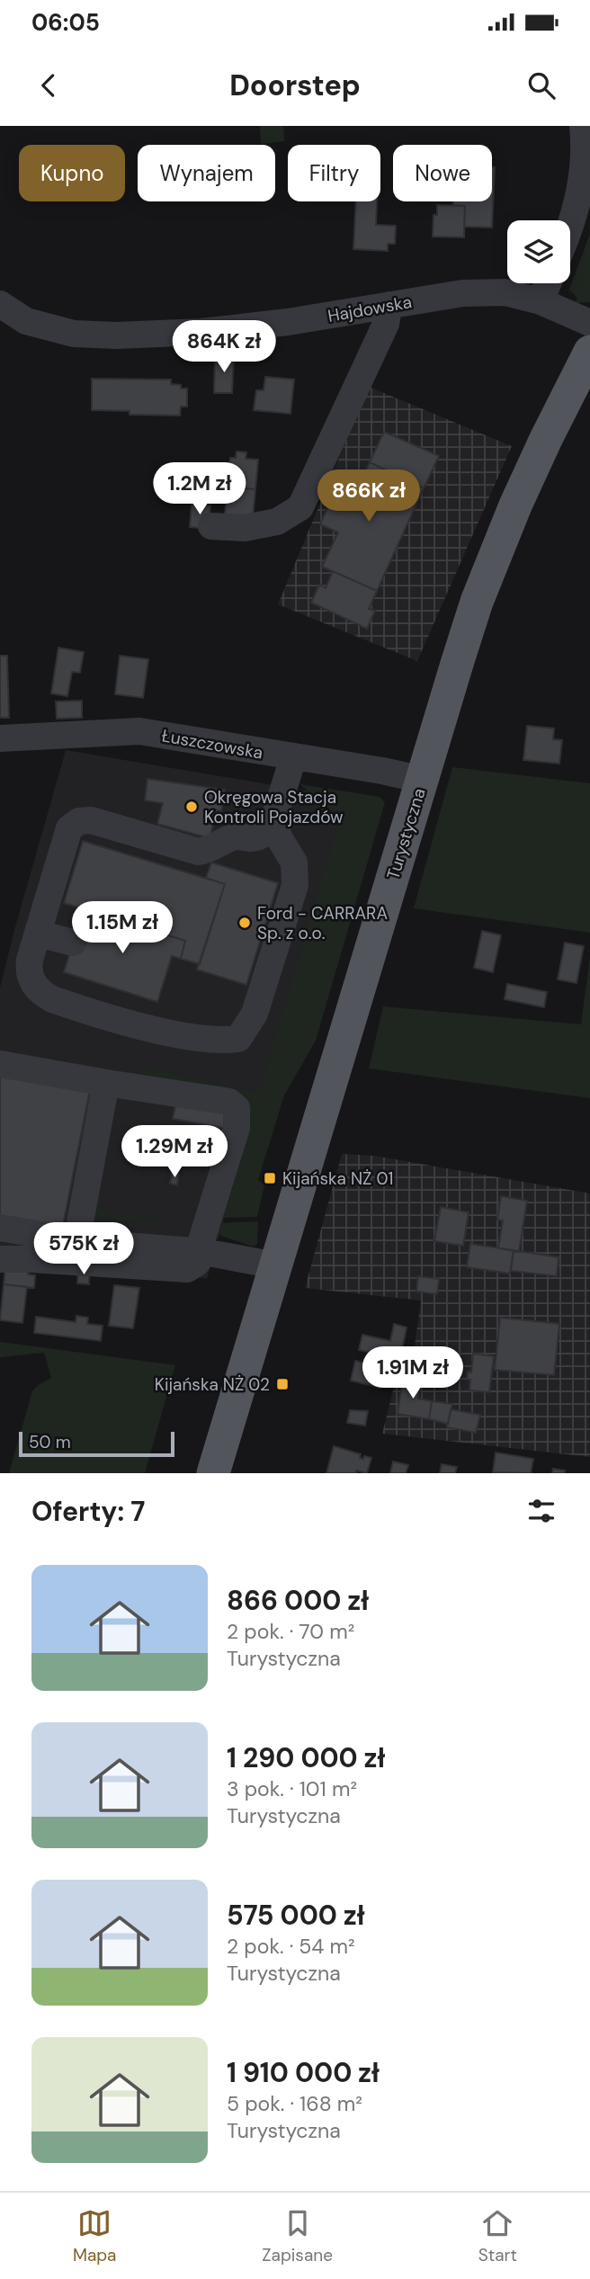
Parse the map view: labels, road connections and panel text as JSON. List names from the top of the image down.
{
  "streets": {
    "main road": ["Turystyczna"],
    "street": ["Hajdowska", "Łuszczowska"]
  },
  "crossings": [
    ["Łuszczowska", "Turystyczna"]
  ],
  "places": {
    "other": ["Okręgowa Stacja Kontroli Pojazdów", "Ford - CARRARA Sp. z o.o."],
    "transit": ["Kijańska NŻ 01", "Kijańska NŻ 02"]
  },
  "scale_bar": "50 m",
  "page": {
    "status": "06:05",
    "header": "Doorstep",
    "chip": [
      "Kupno",
      "Wynajem",
      "Filtry",
      "Nowe"
    ],
    "price": [
      "864K zł",
      "1.2M zł",
      "866K zł",
      "1.15M zł",
      "1.29M zł",
      "575K zł",
      "1.91M zł"
    ],
    "scale": "50 m",
    "heading": "Oferty: 7",
    "list": [
      {
        "name": "866 000 zł",
        "note": "2 pok. · 70 m² · Turystyczna"
      },
      {
        "name": "1 290 000 zł",
        "note": "3 pok. · 101 m² · Turystyczna"
      },
      {
        "name": "575 000 zł",
        "note": "2 pok. · 54 m² · Turystyczna"
      },
      {
        "name": "1 910 000 zł",
        "note": "5 pok. · 168 m² · Turystyczna"
      }
    ],
    "tabs": ["Mapa", "Zapisane", "Start"]
  }
}
